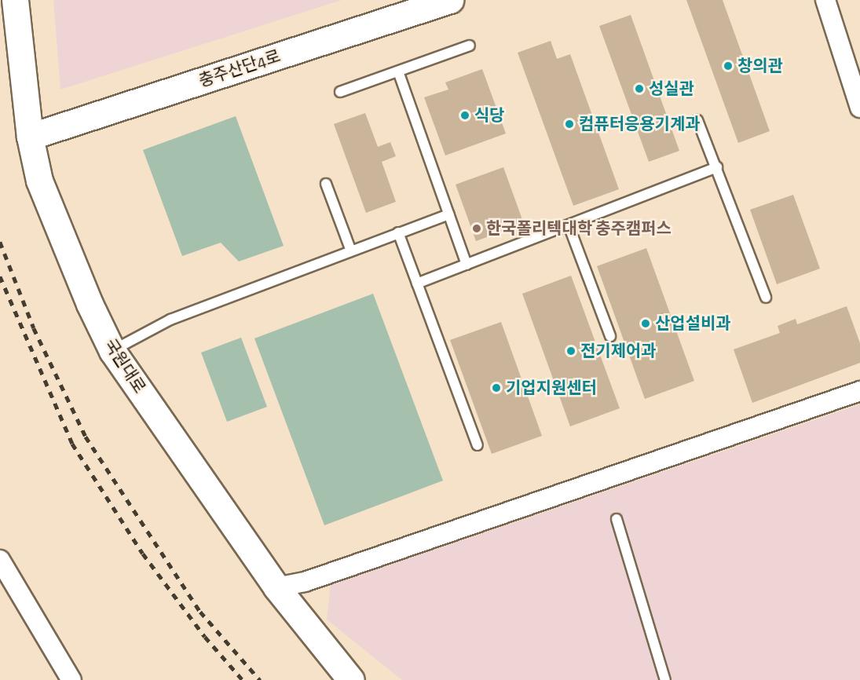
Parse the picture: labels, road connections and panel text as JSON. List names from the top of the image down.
{
  "streets": {
    "street": ["충주산단4로", "국원대로"]
  },
  "crossings": [
    ["충주산단4로", "국원대로"]
  ],
  "places": [
    "창의관",
    "성실관",
    "식당",
    "컴퓨터응용기계과",
    "한국폴리텍대학 충주캠퍼스",
    "산업설비과",
    "전기제어과",
    "기업지원센터"
  ]
}
